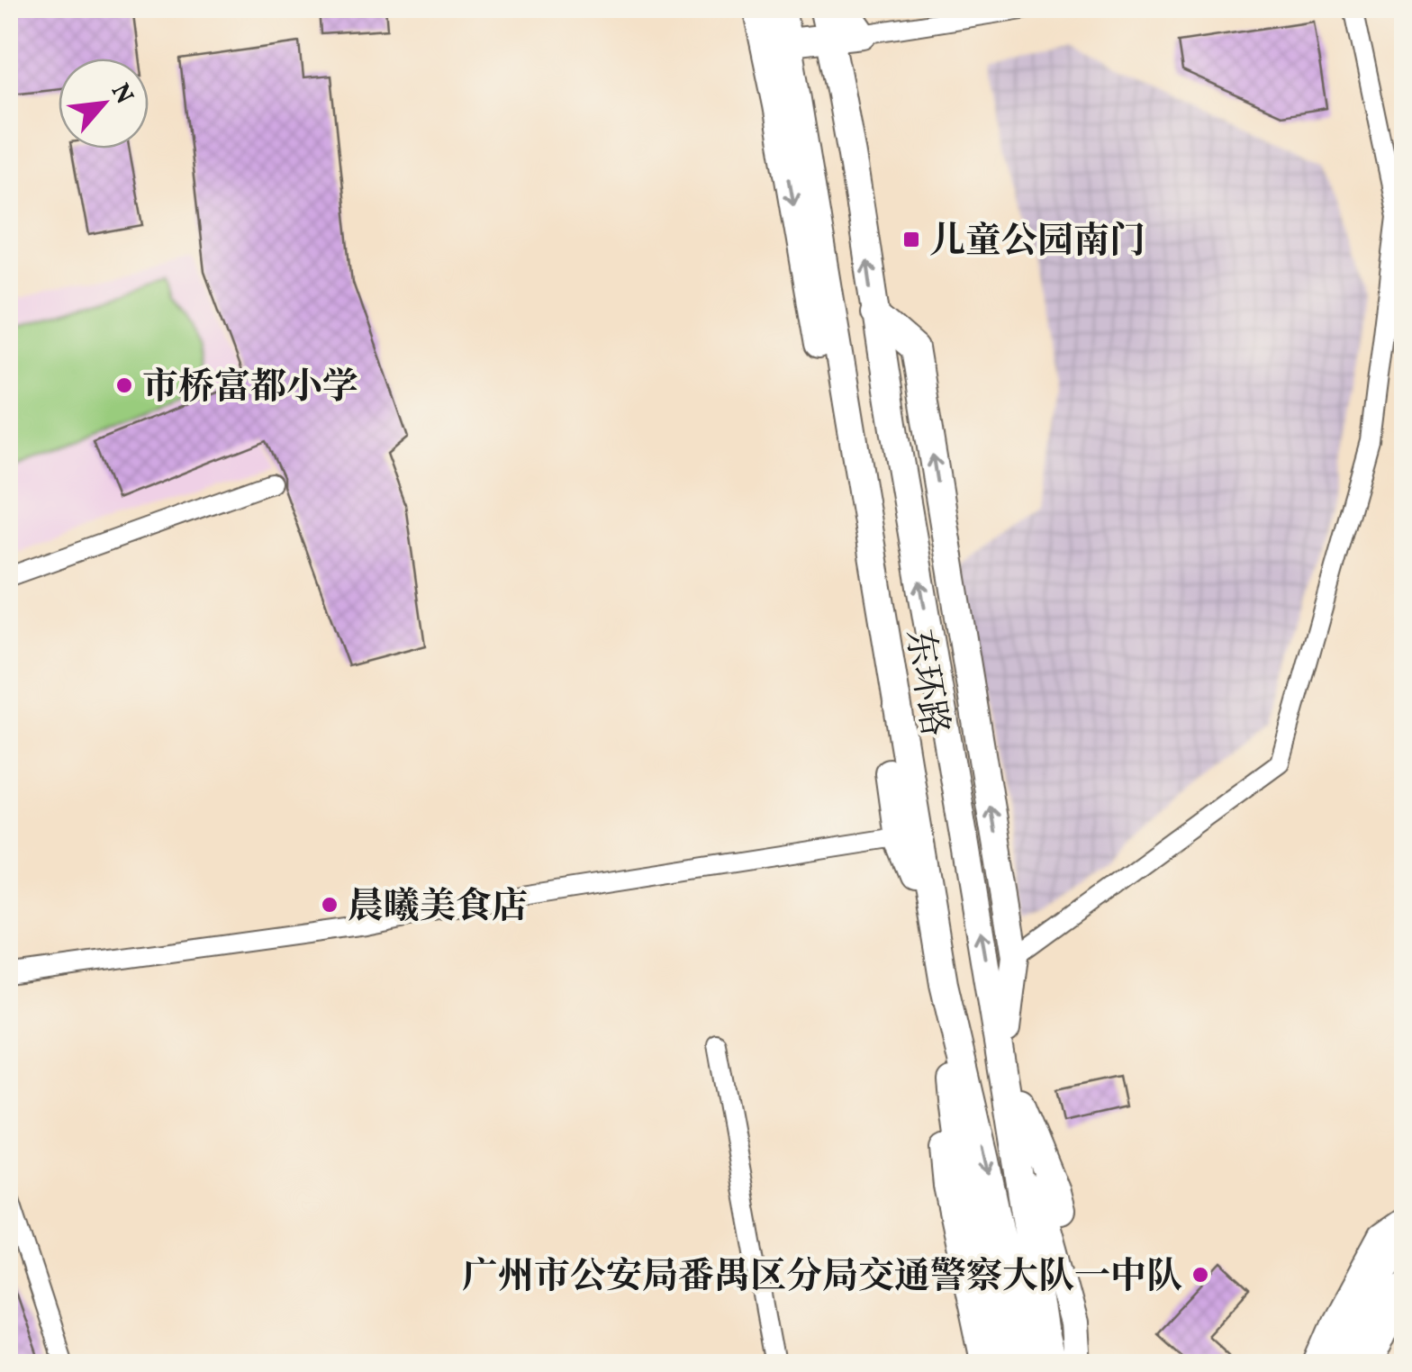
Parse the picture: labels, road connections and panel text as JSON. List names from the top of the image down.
{
  "streets": {
    "main road": ["东环路"]
  },
  "places": {
    "transit": ["儿童公园南门"],
    "other": ["市桥富都小学", "晨曦美食店", "广州市公安局番禺区分局交通警察大队一中队"]
  },
  "north": "top right"
}
